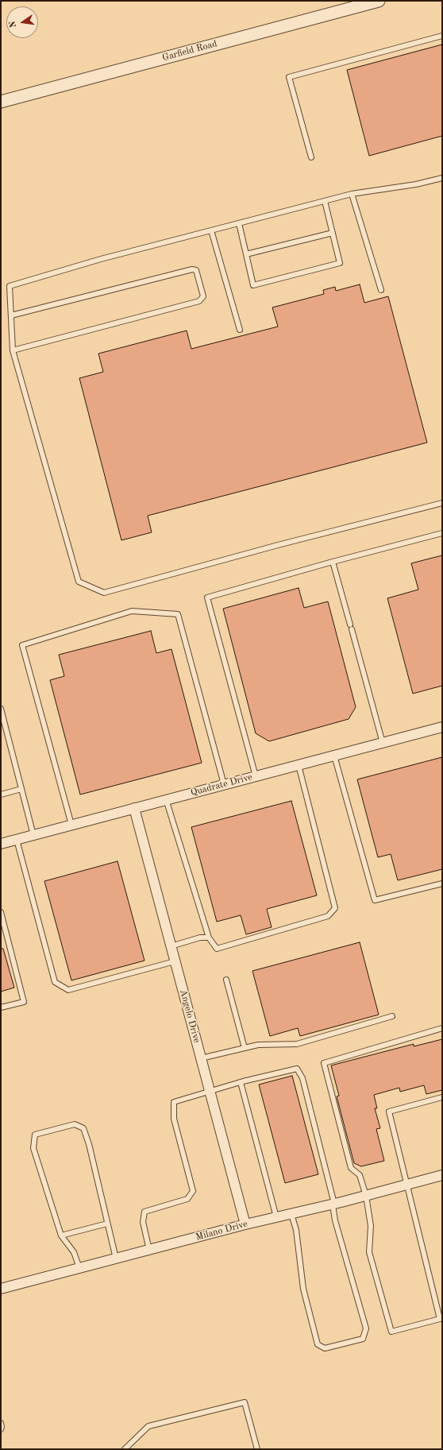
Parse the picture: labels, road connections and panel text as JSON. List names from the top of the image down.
{
  "streets": {
    "street": [
      "Garfield Road",
      "Quadrate Drive",
      "Angelo Drive",
      "Milano Drive"
    ]
  },
  "crossings": [
    ["Quadrate Drive", "Angelo Drive"],
    ["Angelo Drive", "Milano Drive"]
  ],
  "north": "left"
}
